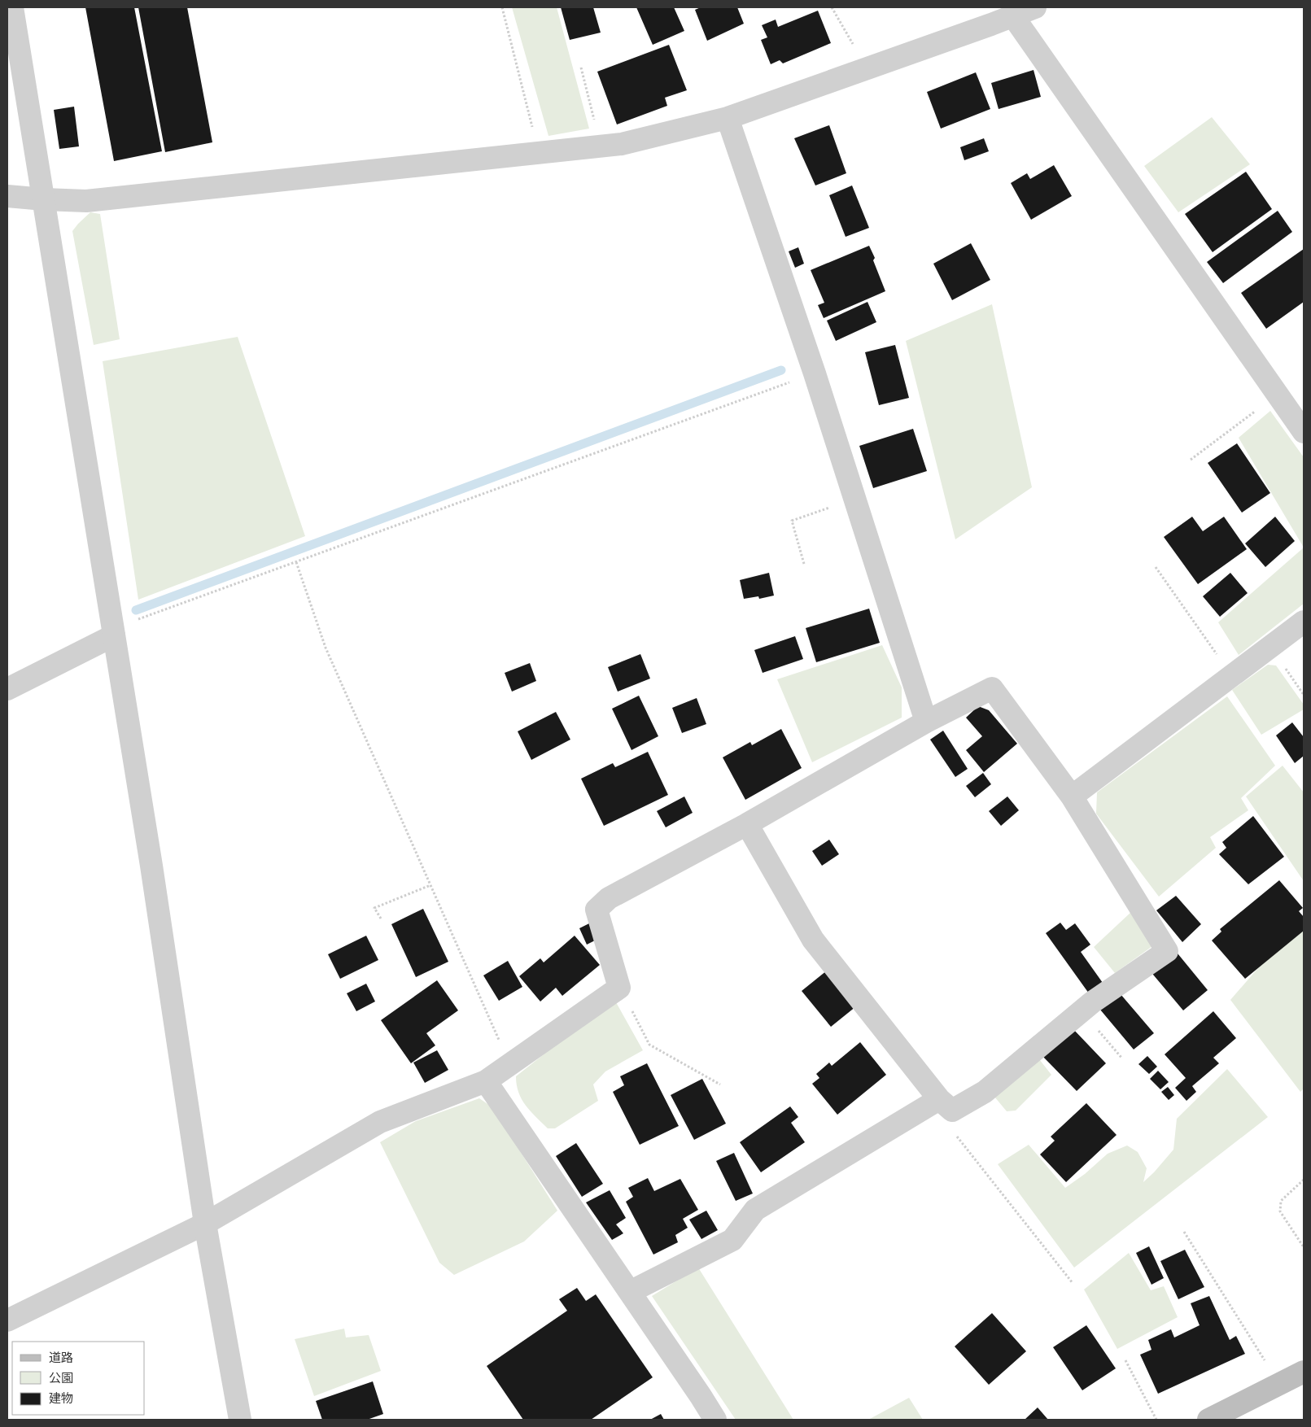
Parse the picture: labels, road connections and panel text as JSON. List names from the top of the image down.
{
  "legend": ["道路", "公園", "建物"]
}
